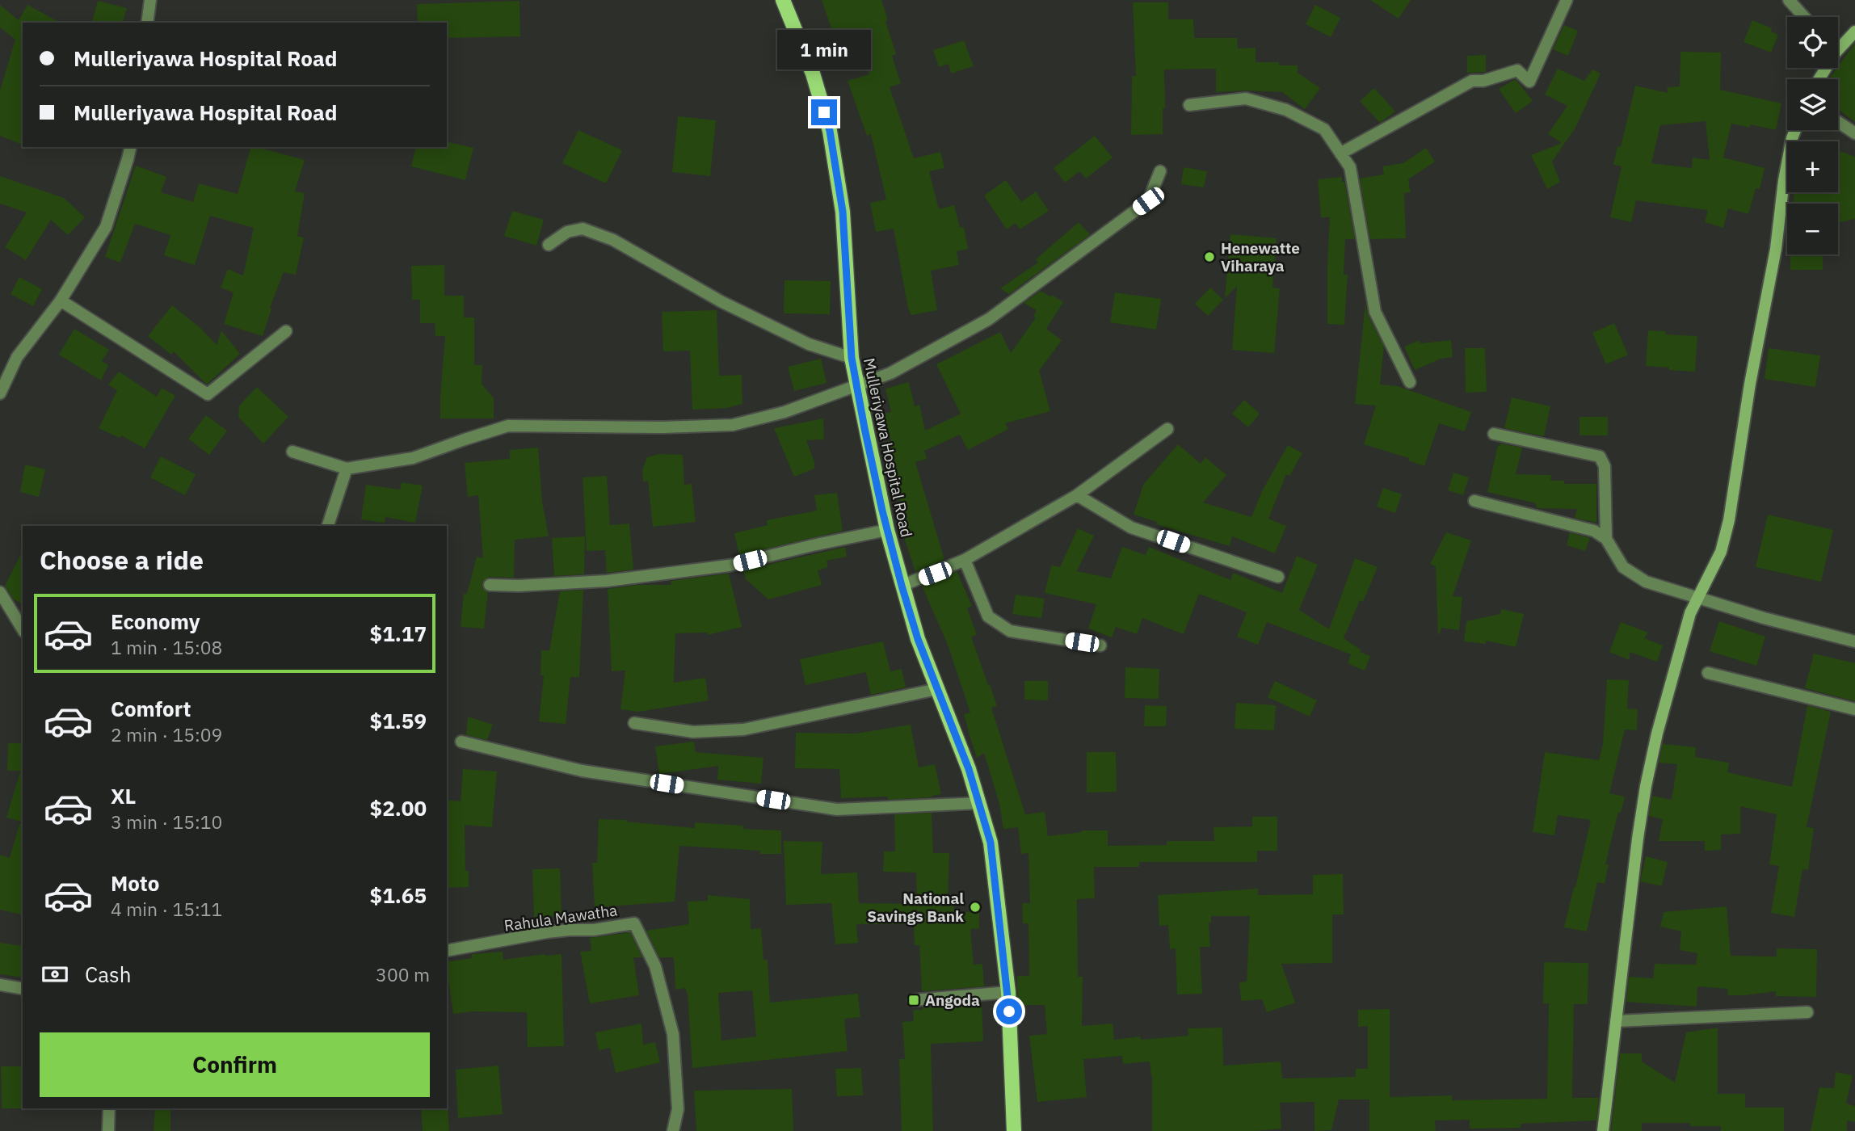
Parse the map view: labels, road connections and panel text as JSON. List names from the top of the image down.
{
  "streets": {
    "main road": ["Mulleriyawa Hospital Road"],
    "street": ["Rahula Mawatha"]
  },
  "places": {
    "other": ["Henewatte Viharaya", "National Savings Bank"],
    "transit": ["Angoda"]
  },
  "page": {
    "map_buttons": ["+", "−"],
    "banner": ["Mulleriyawa Hospital Road", "Mulleriyawa Hospital Road"],
    "bubble": "1 min",
    "heading": "Choose a ride",
    "list": [
      {
        "name": "Economy",
        "note": "1 min · 15:08",
        "value": "$1.17"
      },
      {
        "name": "Comfort",
        "note": "2 min · 15:09",
        "value": "$1.59"
      },
      {
        "name": "XL",
        "note": "3 min · 15:10",
        "value": "$2.00"
      },
      {
        "name": "Moto",
        "note": "4 min · 15:11",
        "value": "$1.65"
      }
    ],
    "pay": ["Cash", "300 m"],
    "buttons": "Confirm"
  }
}
